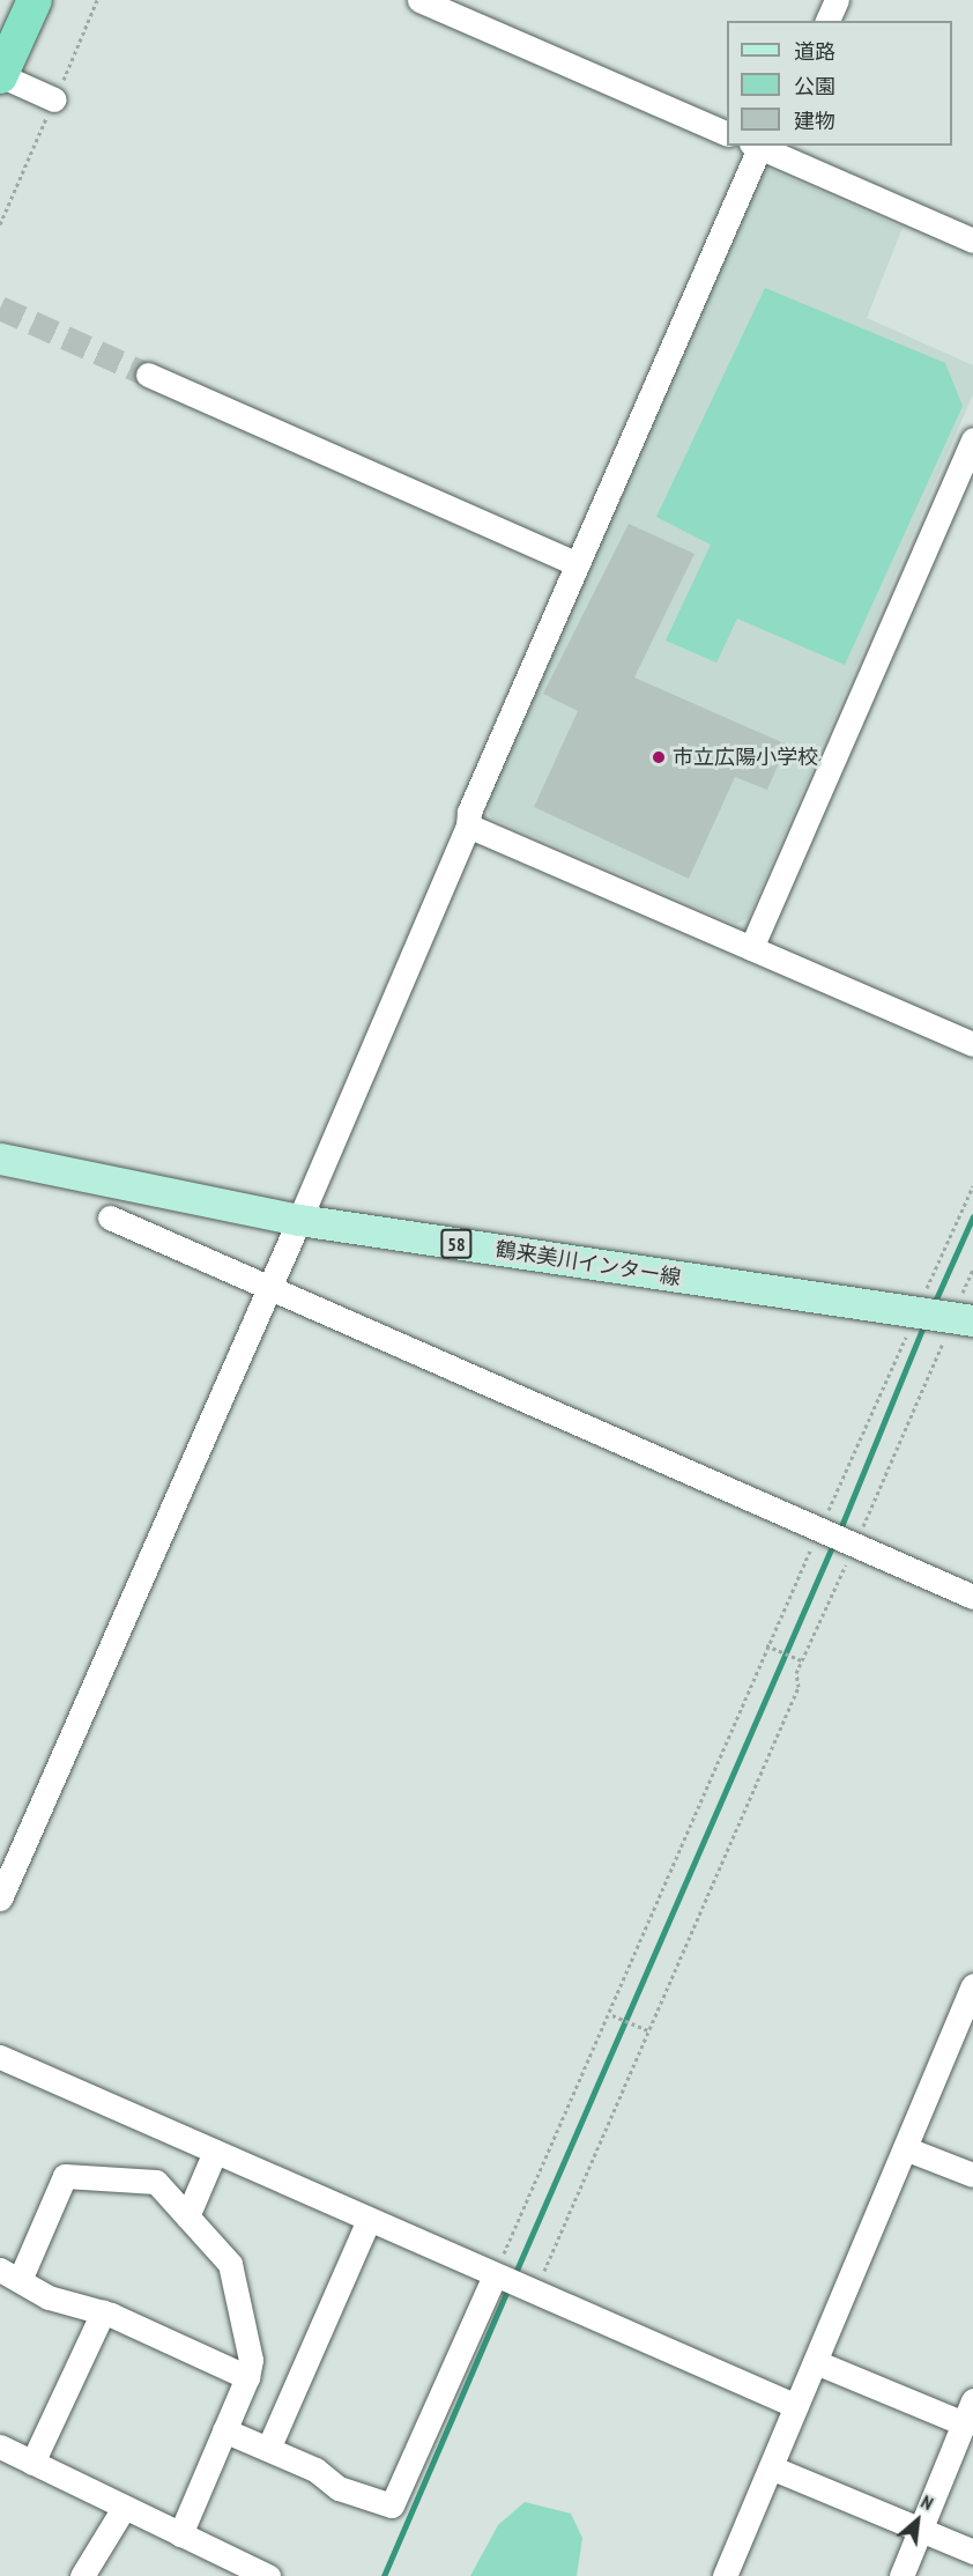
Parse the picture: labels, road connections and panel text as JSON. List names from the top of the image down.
{
  "streets": {
    "main road": ["58", "鶴来美川インター線"]
  },
  "places": ["市立広陽小学校"],
  "legend": ["道路", "公園", "建物"],
  "north": "top right"
}
